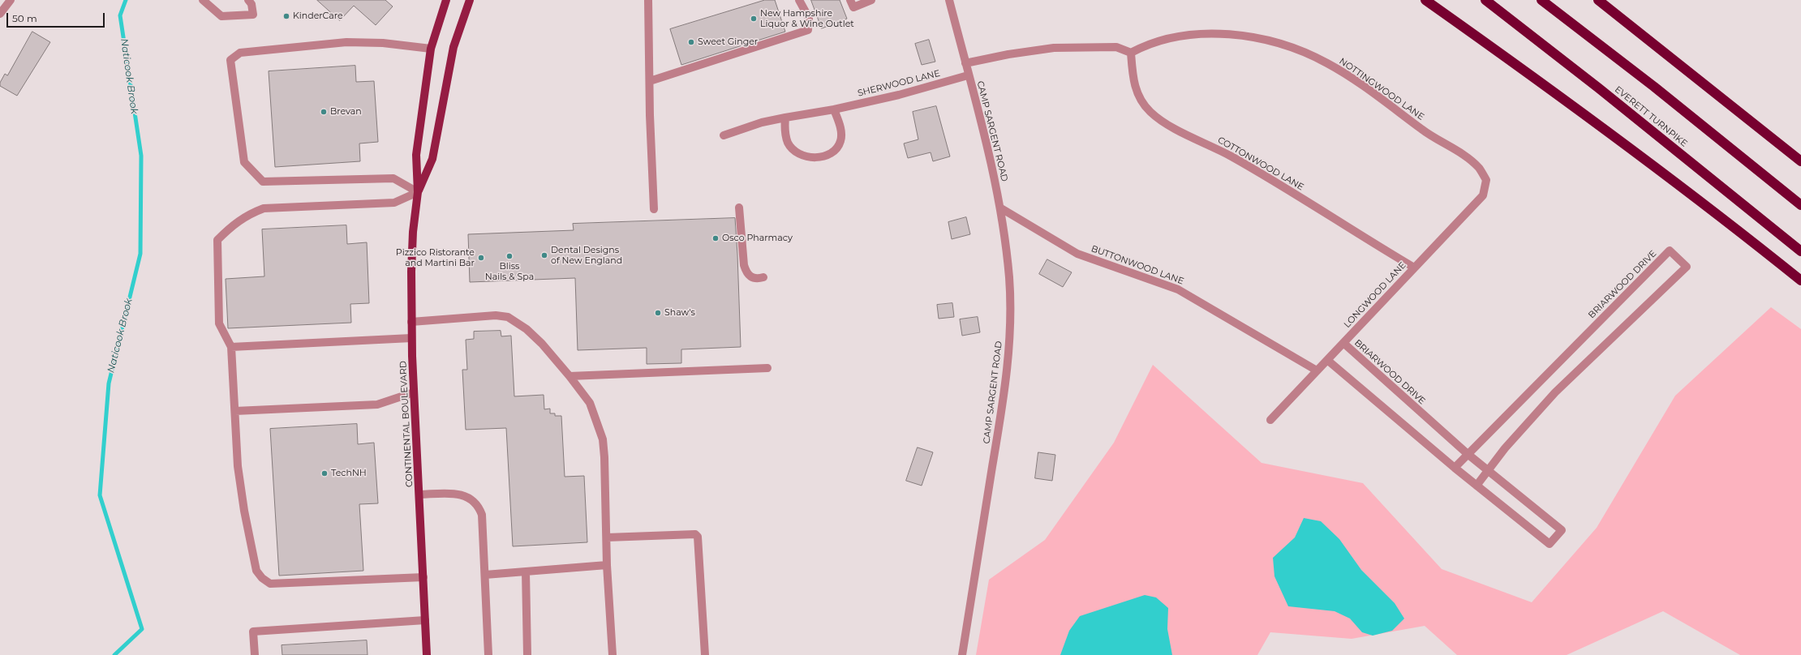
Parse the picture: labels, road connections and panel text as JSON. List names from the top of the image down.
{
  "streets": {
    "highway": ["EVERETT TURNPIKE"],
    "main road": ["CONTINENTAL BOULEVARD"],
    "street": [
      "SHERWOOD LANE",
      "NOTTINGWOOD LANE",
      "CAMP SARGENT ROAD",
      "COTTONWOOD LANE",
      "BUTTONWOOD LANE",
      "BRIARWOOD DRIVE",
      "LONGWOOD LANE"
    ]
  },
  "crossings": [
    ["SHERWOOD LANE", "CAMP SARGENT ROAD"],
    ["NOTTINGWOOD LANE", "COTTONWOOD LANE"],
    ["NOTTINGWOOD LANE", "LONGWOOD LANE"],
    ["CAMP SARGENT ROAD", "BUTTONWOOD LANE"],
    ["COTTONWOOD LANE", "LONGWOOD LANE"],
    ["BUTTONWOOD LANE", "LONGWOOD LANE"],
    ["BRIARWOOD DRIVE", "LONGWOOD LANE"]
  ],
  "water": ["Naticook Brook"],
  "places": [
    "KinderCare",
    "New Hampshire Liquor & Wine Outlet",
    "Sweet Ginger",
    "Brevan",
    "Osco Pharmacy",
    "Dental Designs of New England",
    "Bliss Nails & Spa",
    "Pizzico Ristorante and Martini Bar",
    "Shaw's",
    "TechNH"
  ],
  "scale_bar": "50 m"
}
